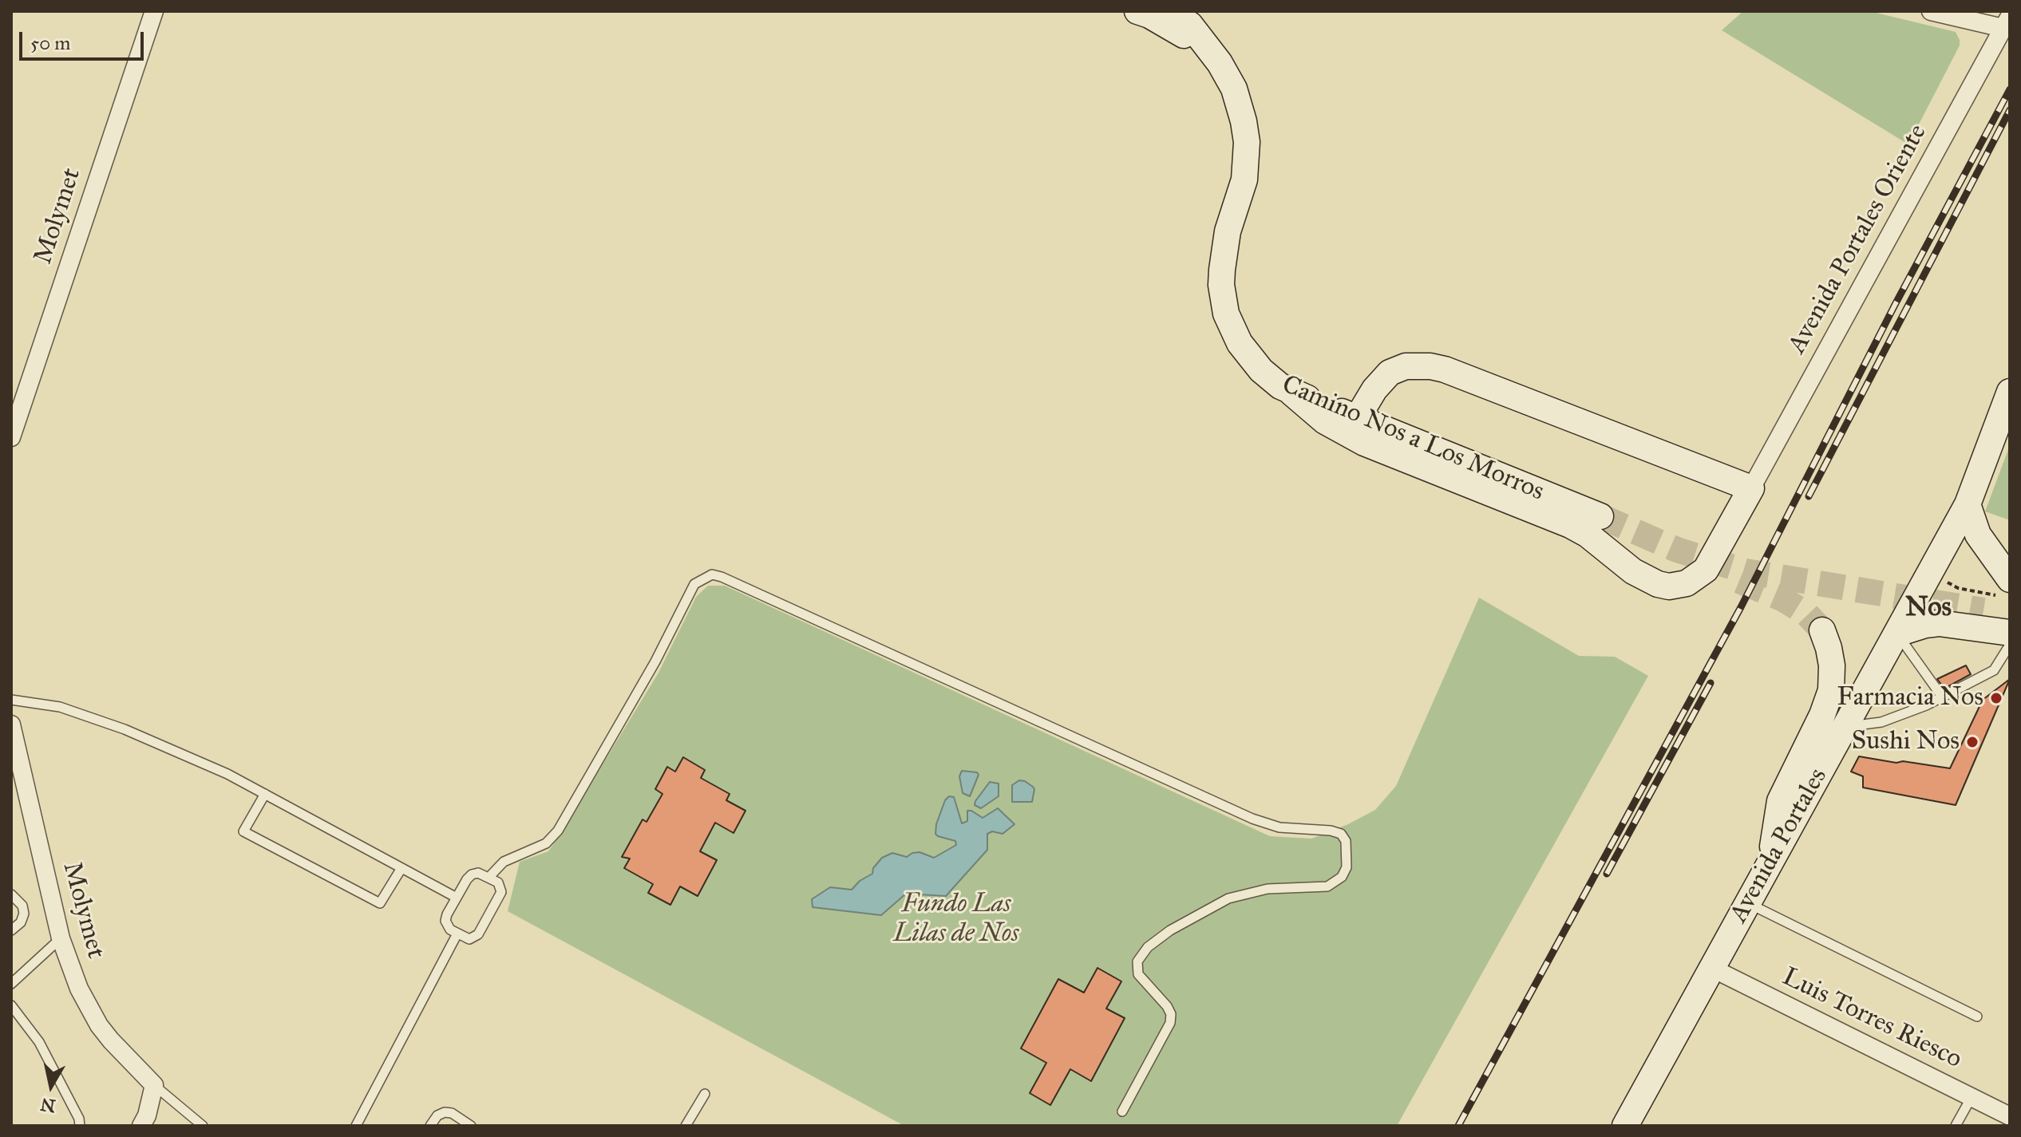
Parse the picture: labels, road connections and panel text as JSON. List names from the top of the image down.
{
  "streets": {
    "main road": ["Camino Nos a Los Morros", "Avenida Portales"],
    "street": ["Molymet", "Avenida Portales Oriente", "Luis Torres Riesco"]
  },
  "crossings": [
    ["Avenida Portales", "Luis Torres Riesco"]
  ],
  "districts": ["Nos"],
  "parks": ["Fundo Las Lilas de Nos"],
  "places": ["Farmacia Nos", "Sushi Nos"],
  "scale_bar": "50 m",
  "north": "bottom"
}
